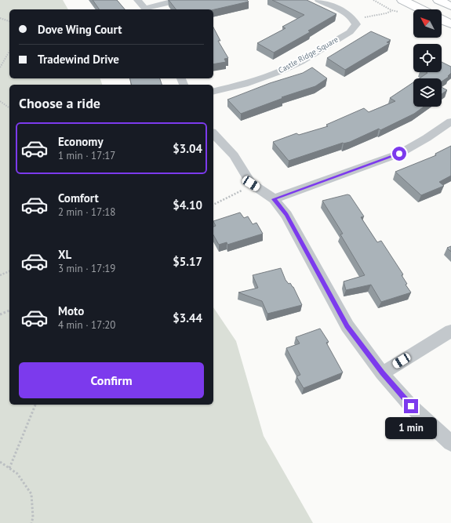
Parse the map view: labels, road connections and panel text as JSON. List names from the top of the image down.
{
  "streets": {
    "street": ["Castle Ridge Square"]
  },
  "north": "top left",
  "page": {
    "banner": ["Dove Wing Court", "Tradewind Drive"],
    "heading": "Choose a ride",
    "list": [
      {
        "name": "Economy",
        "note": "1 min · 17:17",
        "value": "$3.04"
      },
      {
        "name": "Comfort",
        "note": "2 min · 17:18",
        "value": "$4.10"
      },
      {
        "name": "XL",
        "note": "3 min · 17:19",
        "value": "$5.17"
      },
      {
        "name": "Moto",
        "note": "4 min · 17:20",
        "value": "$3.44"
      }
    ],
    "buttons": "Confirm",
    "bubble": "1 min"
  }
}
